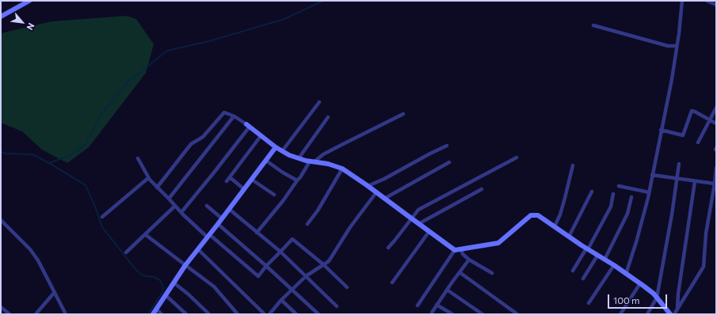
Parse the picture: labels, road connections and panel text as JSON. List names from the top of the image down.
{
  "scale_bar": "100 m",
  "north": "bottom right"
}
